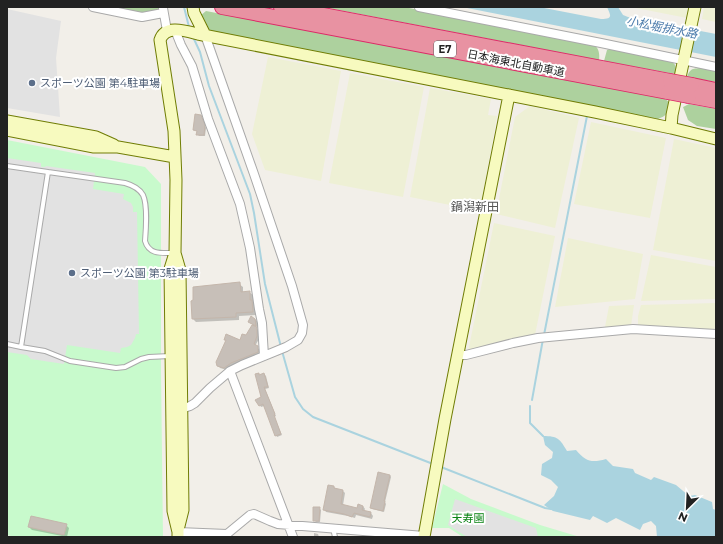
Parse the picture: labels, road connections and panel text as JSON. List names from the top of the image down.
{
  "streets": {
    "highway": ["E7", "日本海東北自動車道"]
  },
  "districts": ["鍋潟新田"],
  "water": ["小松堀排水路"],
  "parks": ["天寿園"],
  "places": ["スポーツ公園 第4駐車場", "スポーツ公園 第3駐車場"],
  "north": "bottom left"
}
